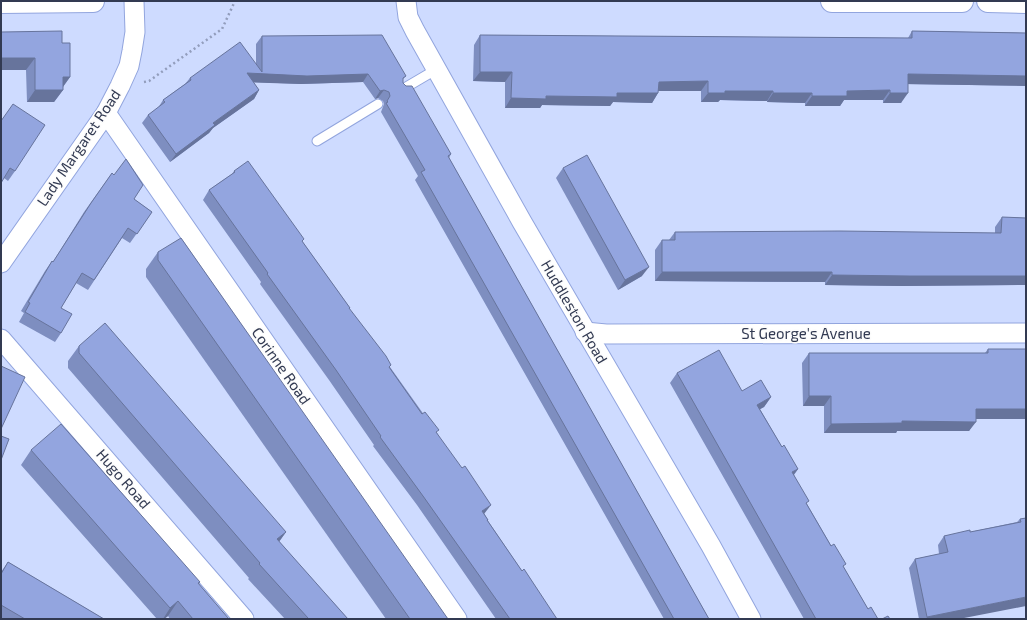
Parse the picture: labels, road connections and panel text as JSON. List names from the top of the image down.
{
  "streets": {
    "street": [
      "Lady Margaret Road",
      "Huddleston Road",
      "St George's Avenue",
      "Corinne Road",
      "Hugo Road"
    ]
  },
  "crossings": [
    ["Lady Margaret Road", "Corinne Road"],
    ["Huddleston Road", "St George's Avenue"]
  ]
}
